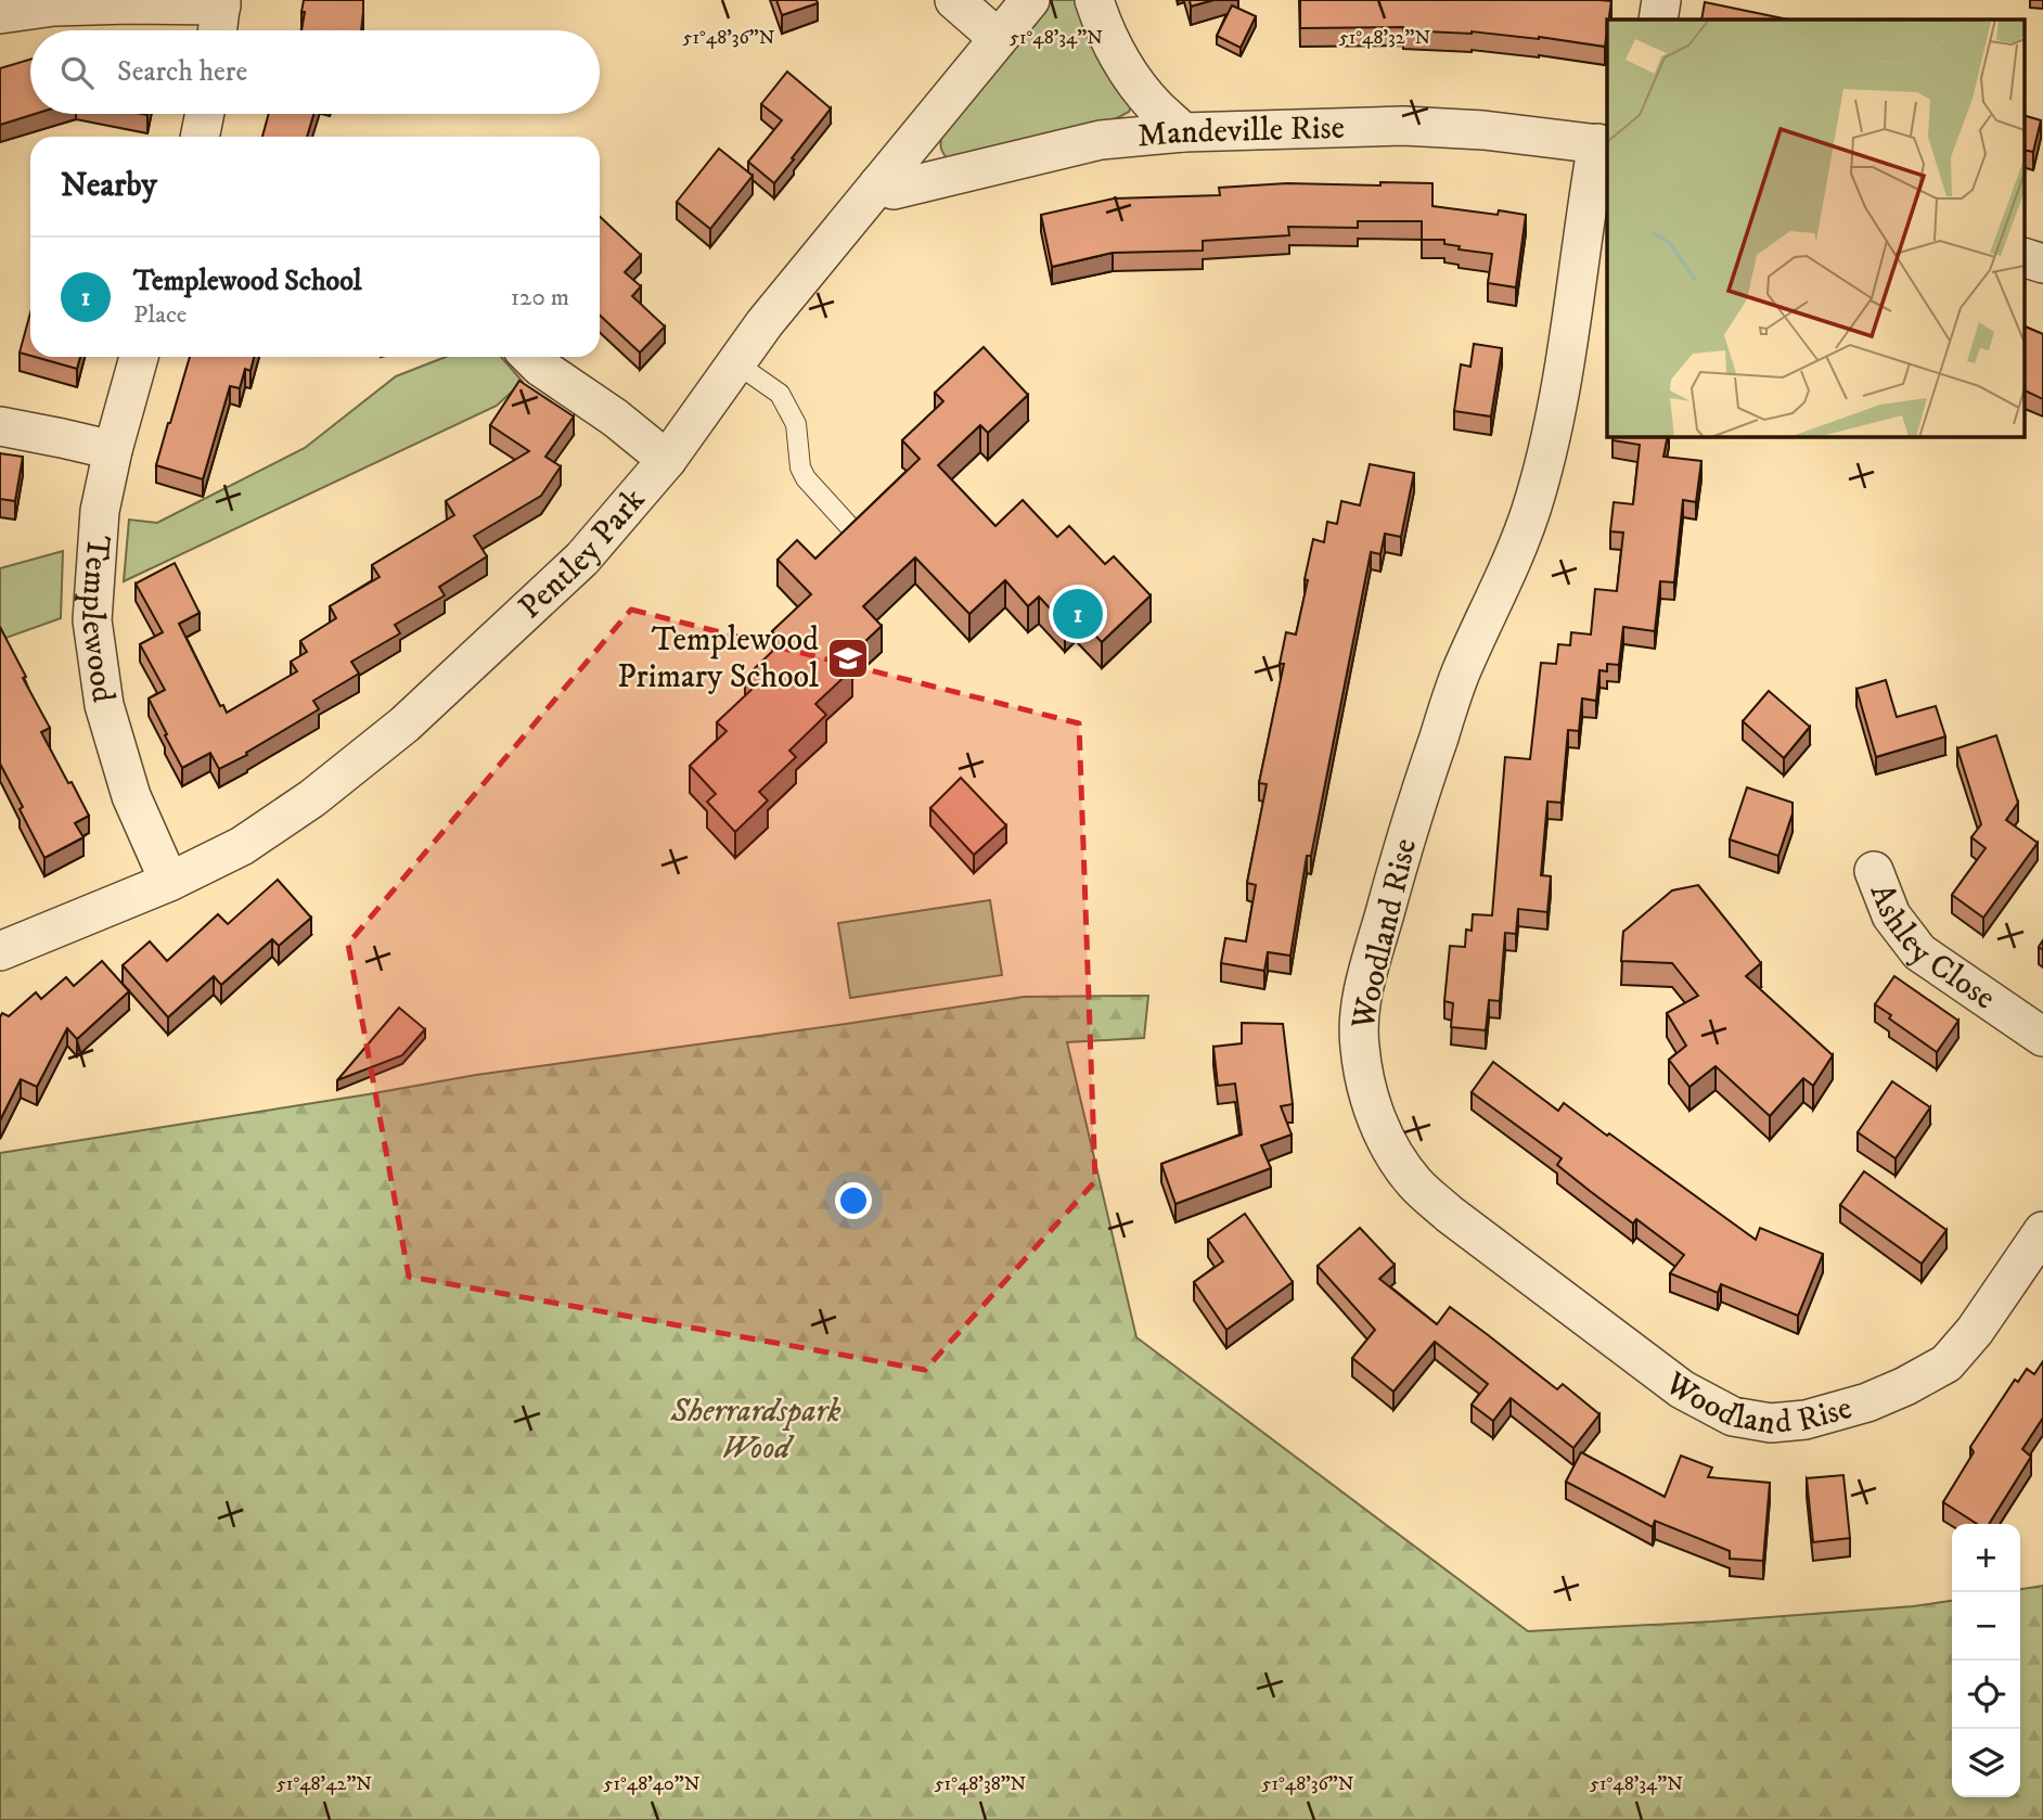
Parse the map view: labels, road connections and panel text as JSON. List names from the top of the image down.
{
  "streets": {
    "street": [
      "Mandeville Rise",
      "Pentley Park",
      "Templewood",
      "Woodland Rise",
      "Ashley Close"
    ]
  },
  "crossings": [
    ["Mandeville Rise", "Pentley Park"],
    ["Mandeville Rise", "Woodland Rise"],
    ["Pentley Park", "Templewood"]
  ],
  "parks": ["Sherrardspark Wood"],
  "places": {
    "school or university": ["Templewood Primary School"]
  },
  "page": {
    "search": "Search here",
    "heading": "Nearby",
    "list": [
      {
        "mark": "1",
        "name": "Templewood School",
        "note": "Place",
        "value": "120 m"
      }
    ],
    "pins": "1",
    "map_buttons": ["+", "−"]
  },
  "coordinates": [
    "51°48'36\"N",
    "51°48'34\"N",
    "51°48'32\"N",
    "51°48'42\"N",
    "51°48'40\"N",
    "51°48'38\"N"
  ]
}
